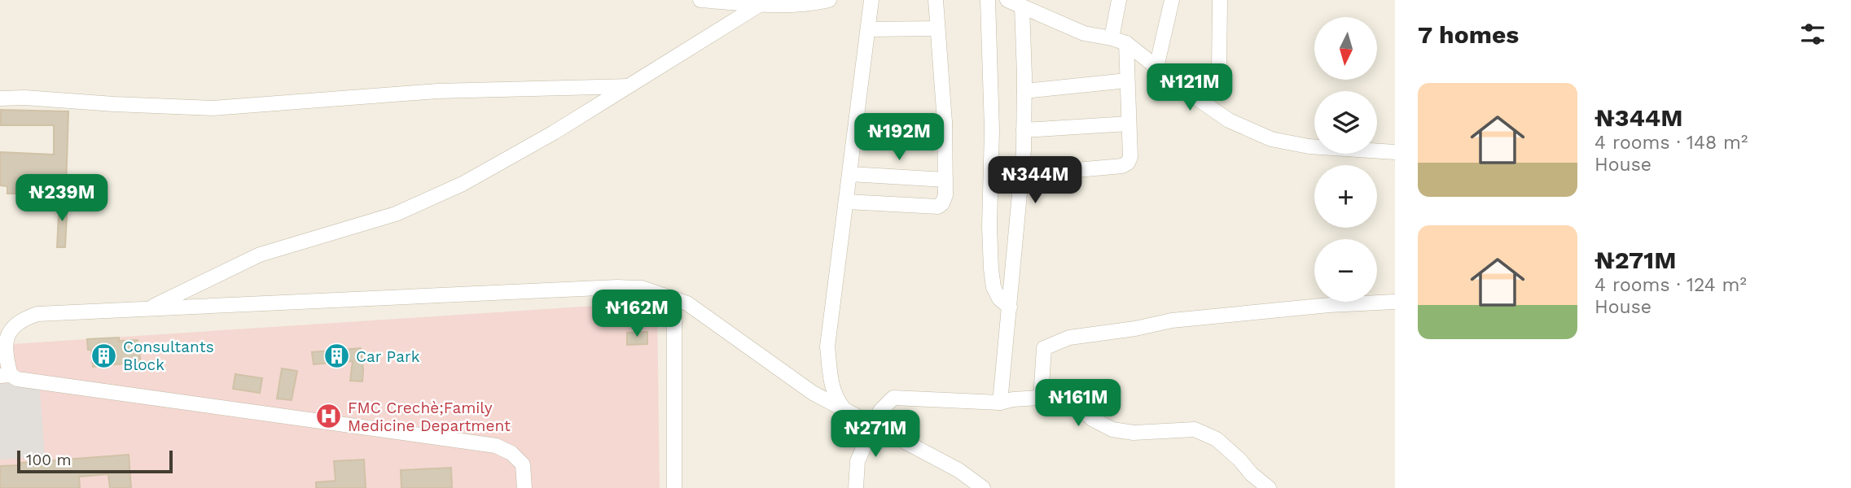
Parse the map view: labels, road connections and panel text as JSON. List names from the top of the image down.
{
  "places": {
    "building": ["Consultants Block", "Car Park"],
    "hospital": ["FMC Crechè;Family Medicine Department"]
  },
  "scale_bar": "100 m",
  "north": "bottom",
  "page": {
    "heading": "7 homes",
    "map_buttons": ["+", "−"],
    "price": [
      "₦121M",
      "₦192M",
      "₦344M",
      "₦239M",
      "₦162M",
      "₦161M",
      "₦271M"
    ],
    "list": [
      {
        "name": "₦344M",
        "note": "4 rooms · 148 m² · House"
      },
      {
        "name": "₦271M",
        "note": "4 rooms · 124 m² · House"
      }
    ],
    "scale": "100 m"
  }
}
